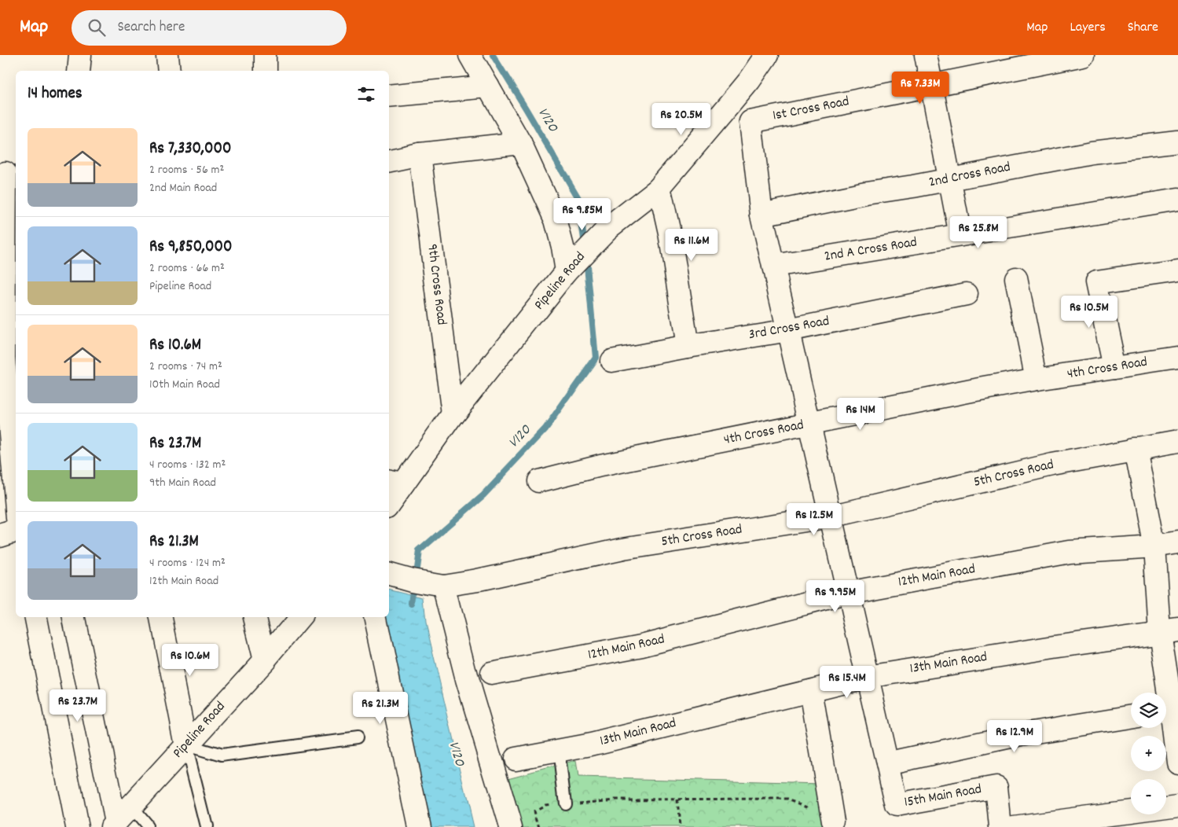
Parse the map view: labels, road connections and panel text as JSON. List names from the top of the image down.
{
  "streets": {
    "street": [
      "1st Cross Road",
      "2nd Cross Road",
      "2nd A Cross Road",
      "Pipeline Road",
      "9th Cross Road",
      "3rd Cross Road",
      "4th Cross Road",
      "5th Cross Road",
      "12th Main Road",
      "13th Main Road",
      "15th Main Road"
    ]
  },
  "crossings": [
    ["Pipeline Road", "9th Cross Road"]
  ],
  "water": ["V120"],
  "page": {
    "header": "Map",
    "search": "Search here",
    "nav": ["Map", "Layers", "Share"],
    "heading": "14 homes",
    "price": [
      "Rs 7.33M",
      "Rs 20.5M",
      "Rs 9.85M",
      "Rs 25.8M",
      "Rs 11.6M",
      "Rs 10.5M",
      "Rs 14M",
      "Rs 12.5M",
      "Rs 9.95M",
      "Rs 10.6M",
      "Rs 15.4M",
      "Rs 23.7M",
      "Rs 21.3M",
      "Rs 12.9M"
    ],
    "list": [
      {
        "name": "Rs 7,330,000",
        "note": "2 rooms · 56 m² · 2nd Main Road"
      },
      {
        "name": "Rs 9,850,000",
        "note": "2 rooms · 66 m² · Pipeline Road"
      },
      {
        "name": "Rs 10.6M",
        "note": "2 rooms · 74 m² · 10th Main Road"
      },
      {
        "name": "Rs 23.7M",
        "note": "4 rooms · 132 m² · 9th Main Road"
      },
      {
        "name": "Rs 21.3M",
        "note": "4 rooms · 124 m² · 12th Main Road"
      }
    ],
    "map_buttons": ["+", "−"]
  }
}
